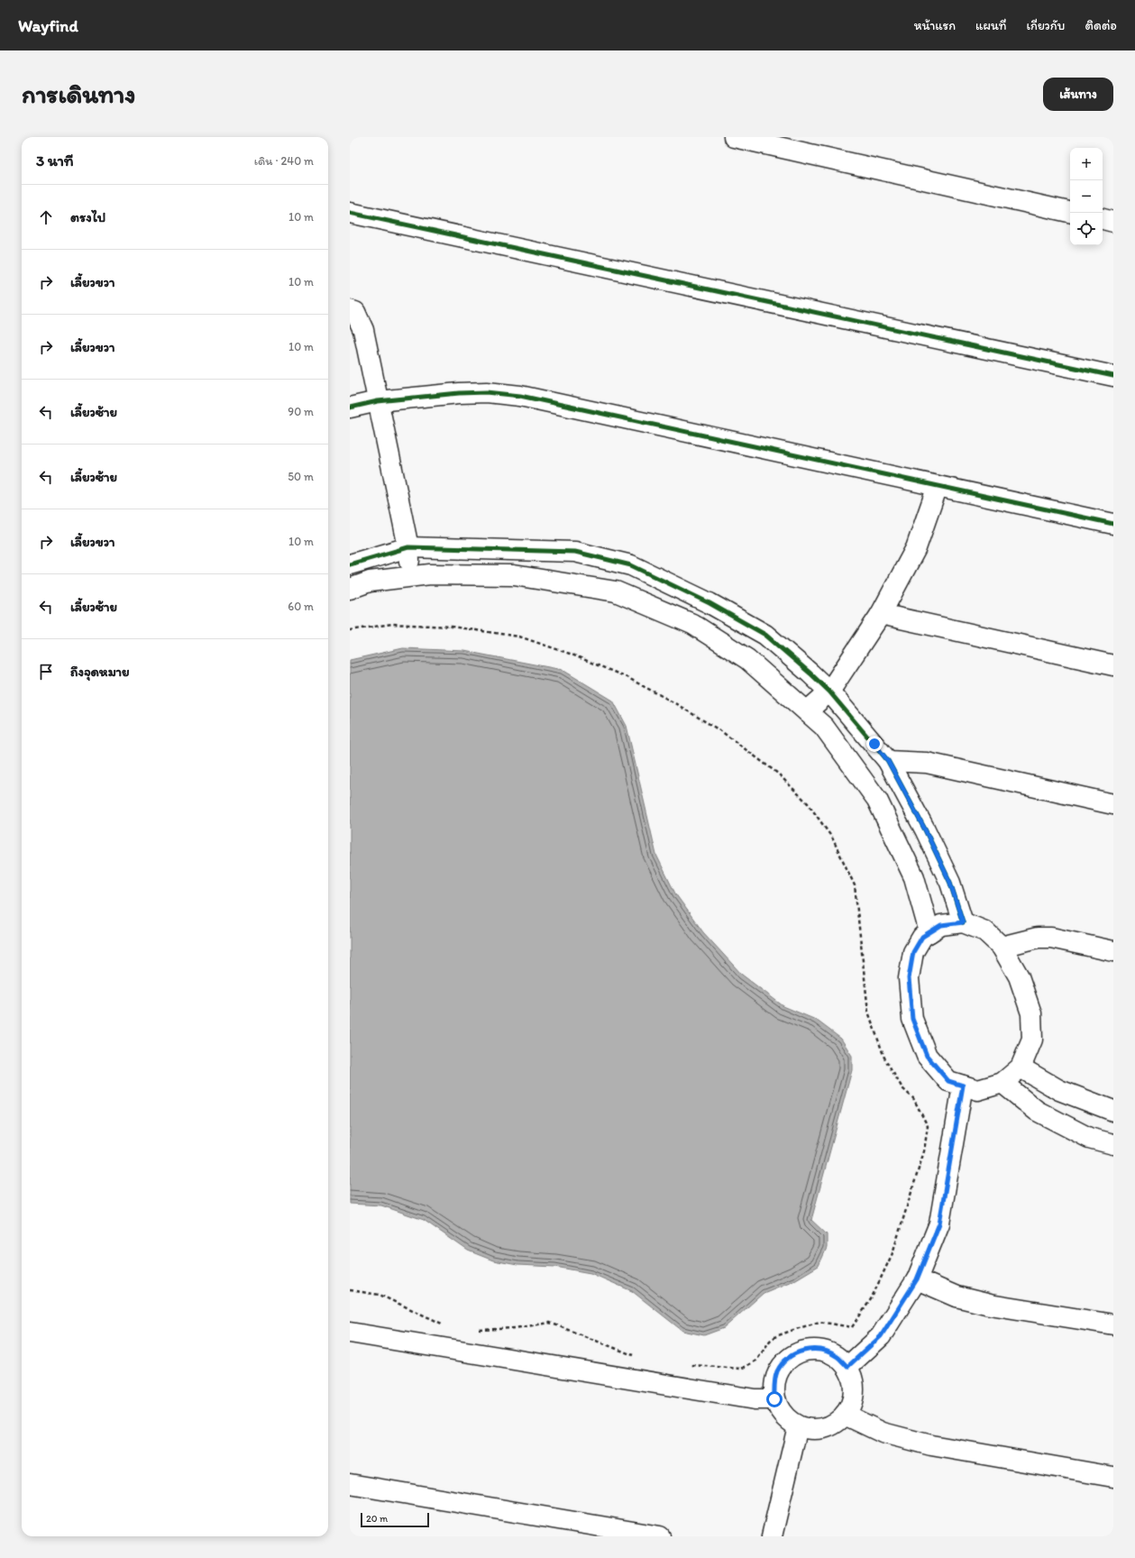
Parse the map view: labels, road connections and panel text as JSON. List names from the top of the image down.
{
  "scale_bar": "20 m",
  "page": {
    "header": "Wayfind",
    "nav": [
      "หน้าแรก",
      "แผนที่",
      "เกี่ยวกับ",
      "ติดต่อ"
    ],
    "buttons": "เส้นทาง",
    "title": "การเดินทาง",
    "heading": ["3 นาที", "เดิน · 240 m"],
    "map_buttons": ["+", "−"],
    "list": [
      ["ตรงไป", "10 m"],
      ["เลี้ยวขวา", "10 m"],
      ["เลี้ยวขวา", "10 m"],
      ["เลี้ยวซ้าย", "90 m"],
      ["เลี้ยวซ้าย", "50 m"],
      ["เลี้ยวขวา", "10 m"],
      ["เลี้ยวซ้าย", "60 m"],
      "ถึงจุดหมาย"
    ],
    "scale": "20 m"
  }
}
